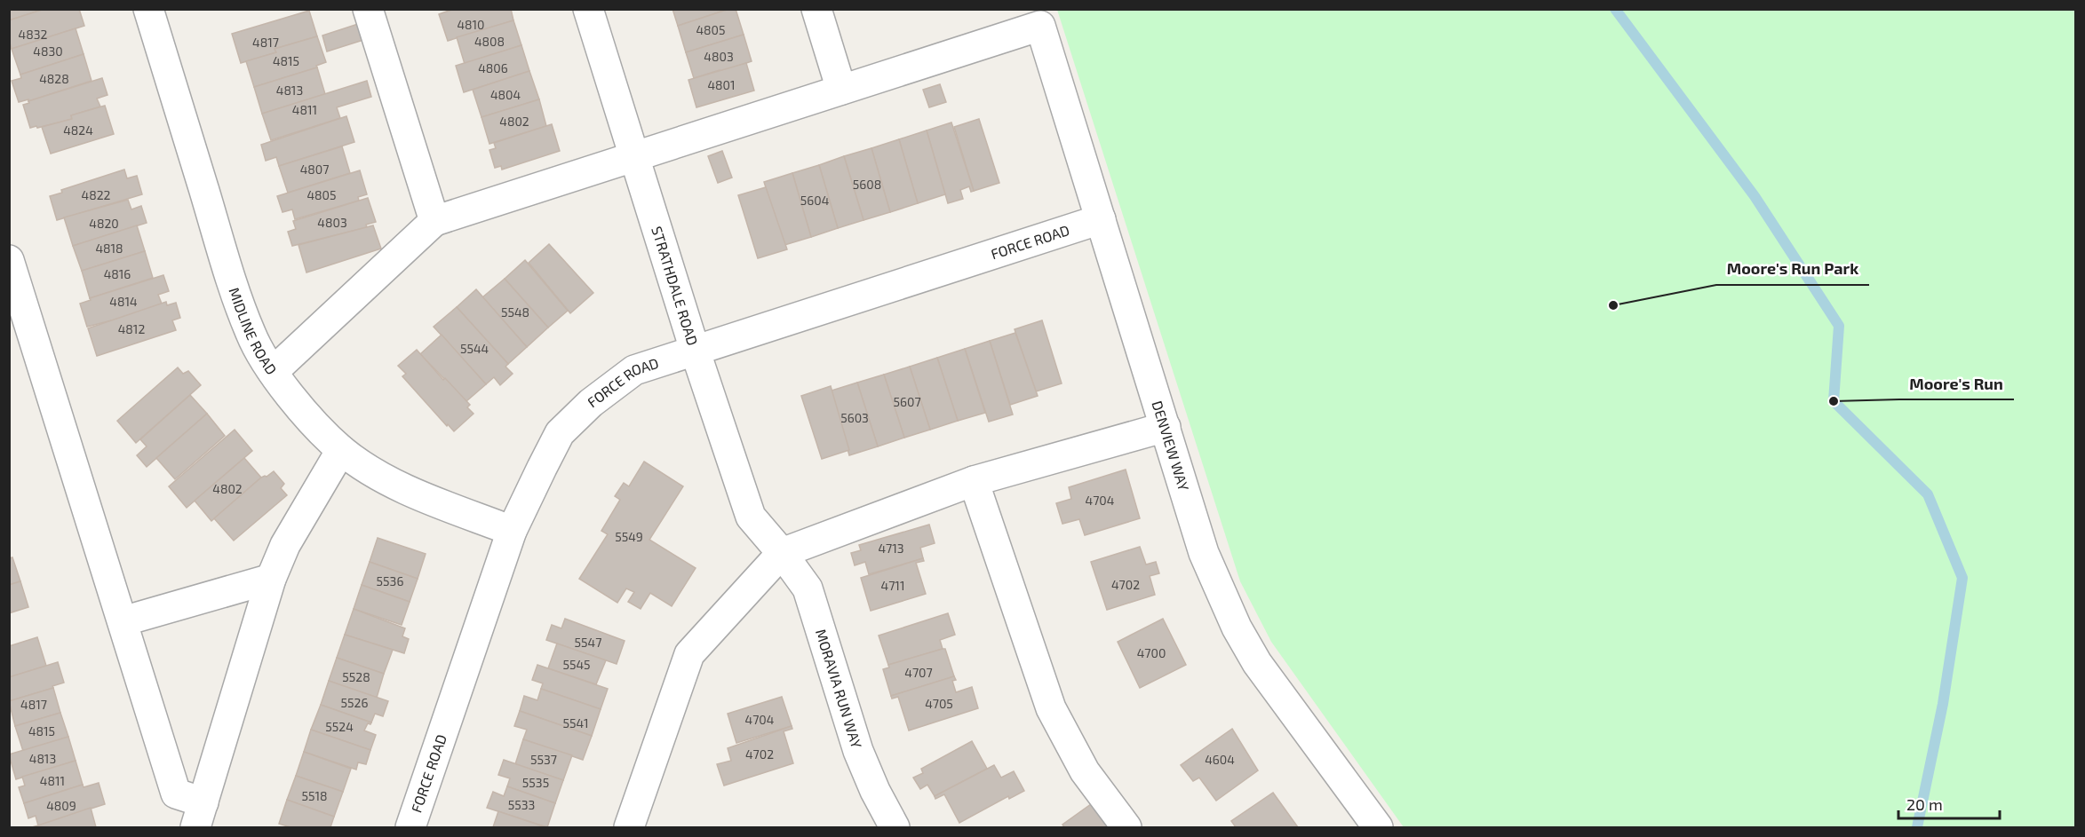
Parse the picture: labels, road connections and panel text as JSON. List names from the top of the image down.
{
  "streets": {
    "street": [
      "FORCE ROAD",
      "STRATHDALE ROAD",
      "MIDLINE ROAD",
      "DENVIEW WAY",
      "MORAVIA RUN WAY"
    ]
  },
  "crossings": [
    ["FORCE ROAD", "STRATHDALE ROAD"],
    ["FORCE ROAD", "MIDLINE ROAD"],
    ["FORCE ROAD", "DENVIEW WAY"],
    ["STRATHDALE ROAD", "MORAVIA RUN WAY"]
  ],
  "places": ["Moore's Run Park", "Moore's Run"],
  "house_numbers": [
    "4810",
    "4805",
    "4832",
    "4808",
    "4817",
    "4830",
    "4803",
    "4815",
    "4806",
    "4828",
    "4801",
    "4813",
    "4804",
    "4811",
    "4802",
    "4824",
    "4807",
    "5608",
    "4822",
    "4805",
    "5604",
    "4803",
    "4820",
    "4818",
    "4816",
    "4814",
    "5548",
    "4812",
    "5544",
    "5607",
    "5603",
    "4802",
    "4704",
    "5549",
    "4713",
    "5536",
    "4702",
    "4711",
    "5547",
    "4700",
    "5545",
    "4707",
    "5528",
    "5526",
    "4705",
    "4817",
    "4704",
    "5541",
    "5524",
    "4815",
    "4702",
    "4813",
    "5537",
    "4604",
    "4811",
    "5535",
    "5518",
    "5533",
    "4809"
  ],
  "scale_bar": "20 m"
}
